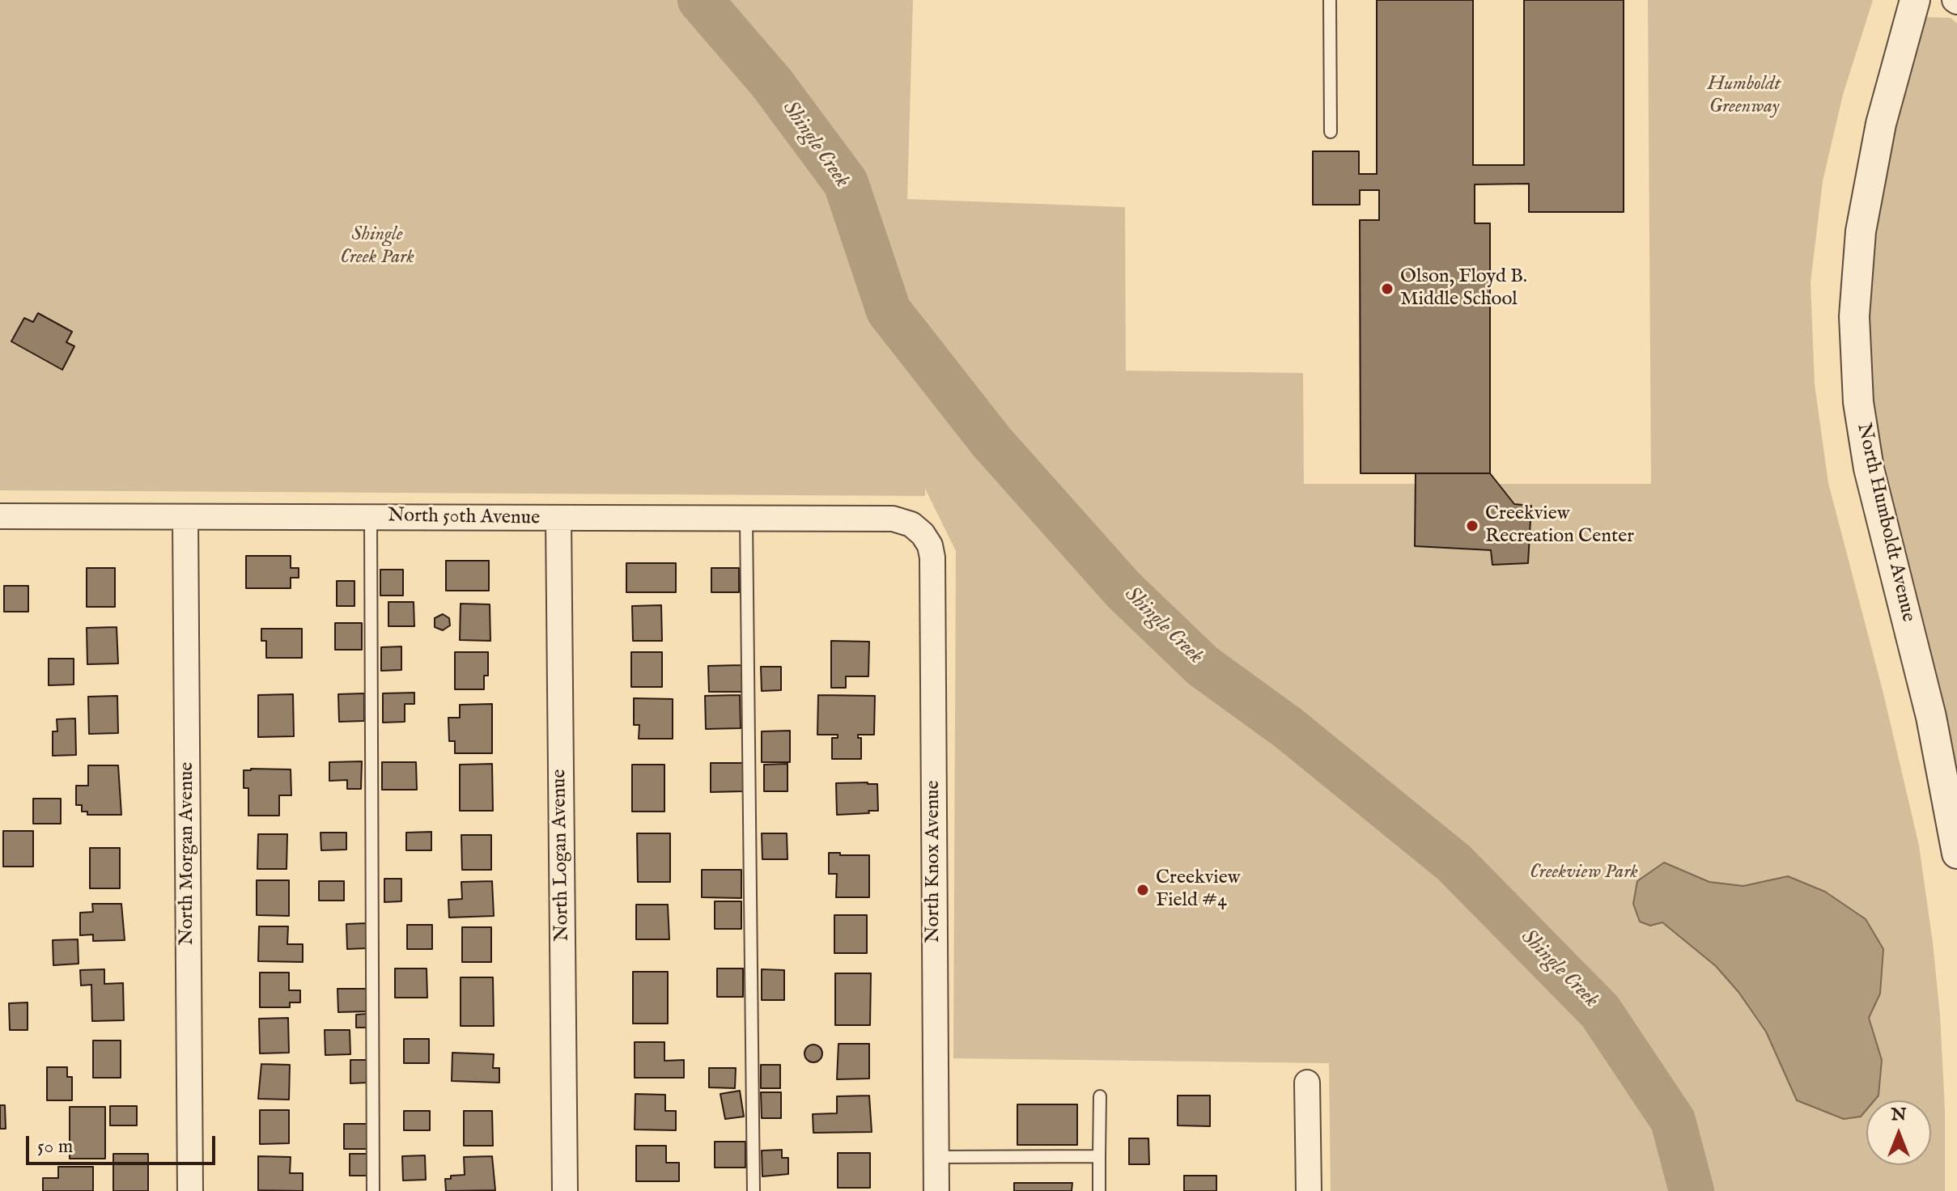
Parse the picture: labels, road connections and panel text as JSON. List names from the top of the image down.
{
  "streets": {
    "street": [
      "North 50th Avenue",
      "North Humboldt Avenue",
      "North Morgan Avenue",
      "North Logan Avenue",
      "North Knox Avenue"
    ]
  },
  "crossings": [
    ["North 50th Avenue", "North Morgan Avenue"],
    ["North 50th Avenue", "North Logan Avenue"],
    ["North 50th Avenue", "North Knox Avenue"]
  ],
  "water": ["Shingle Creek"],
  "parks": ["Humboldt Greenway", "Shingle Creek Park", "Creekview Park"],
  "places": ["Olson, Floyd B. Middle School", "Creekview Recreation Center", "Creekview Field #4"],
  "scale_bar": "50 m",
  "north": "top"
}
